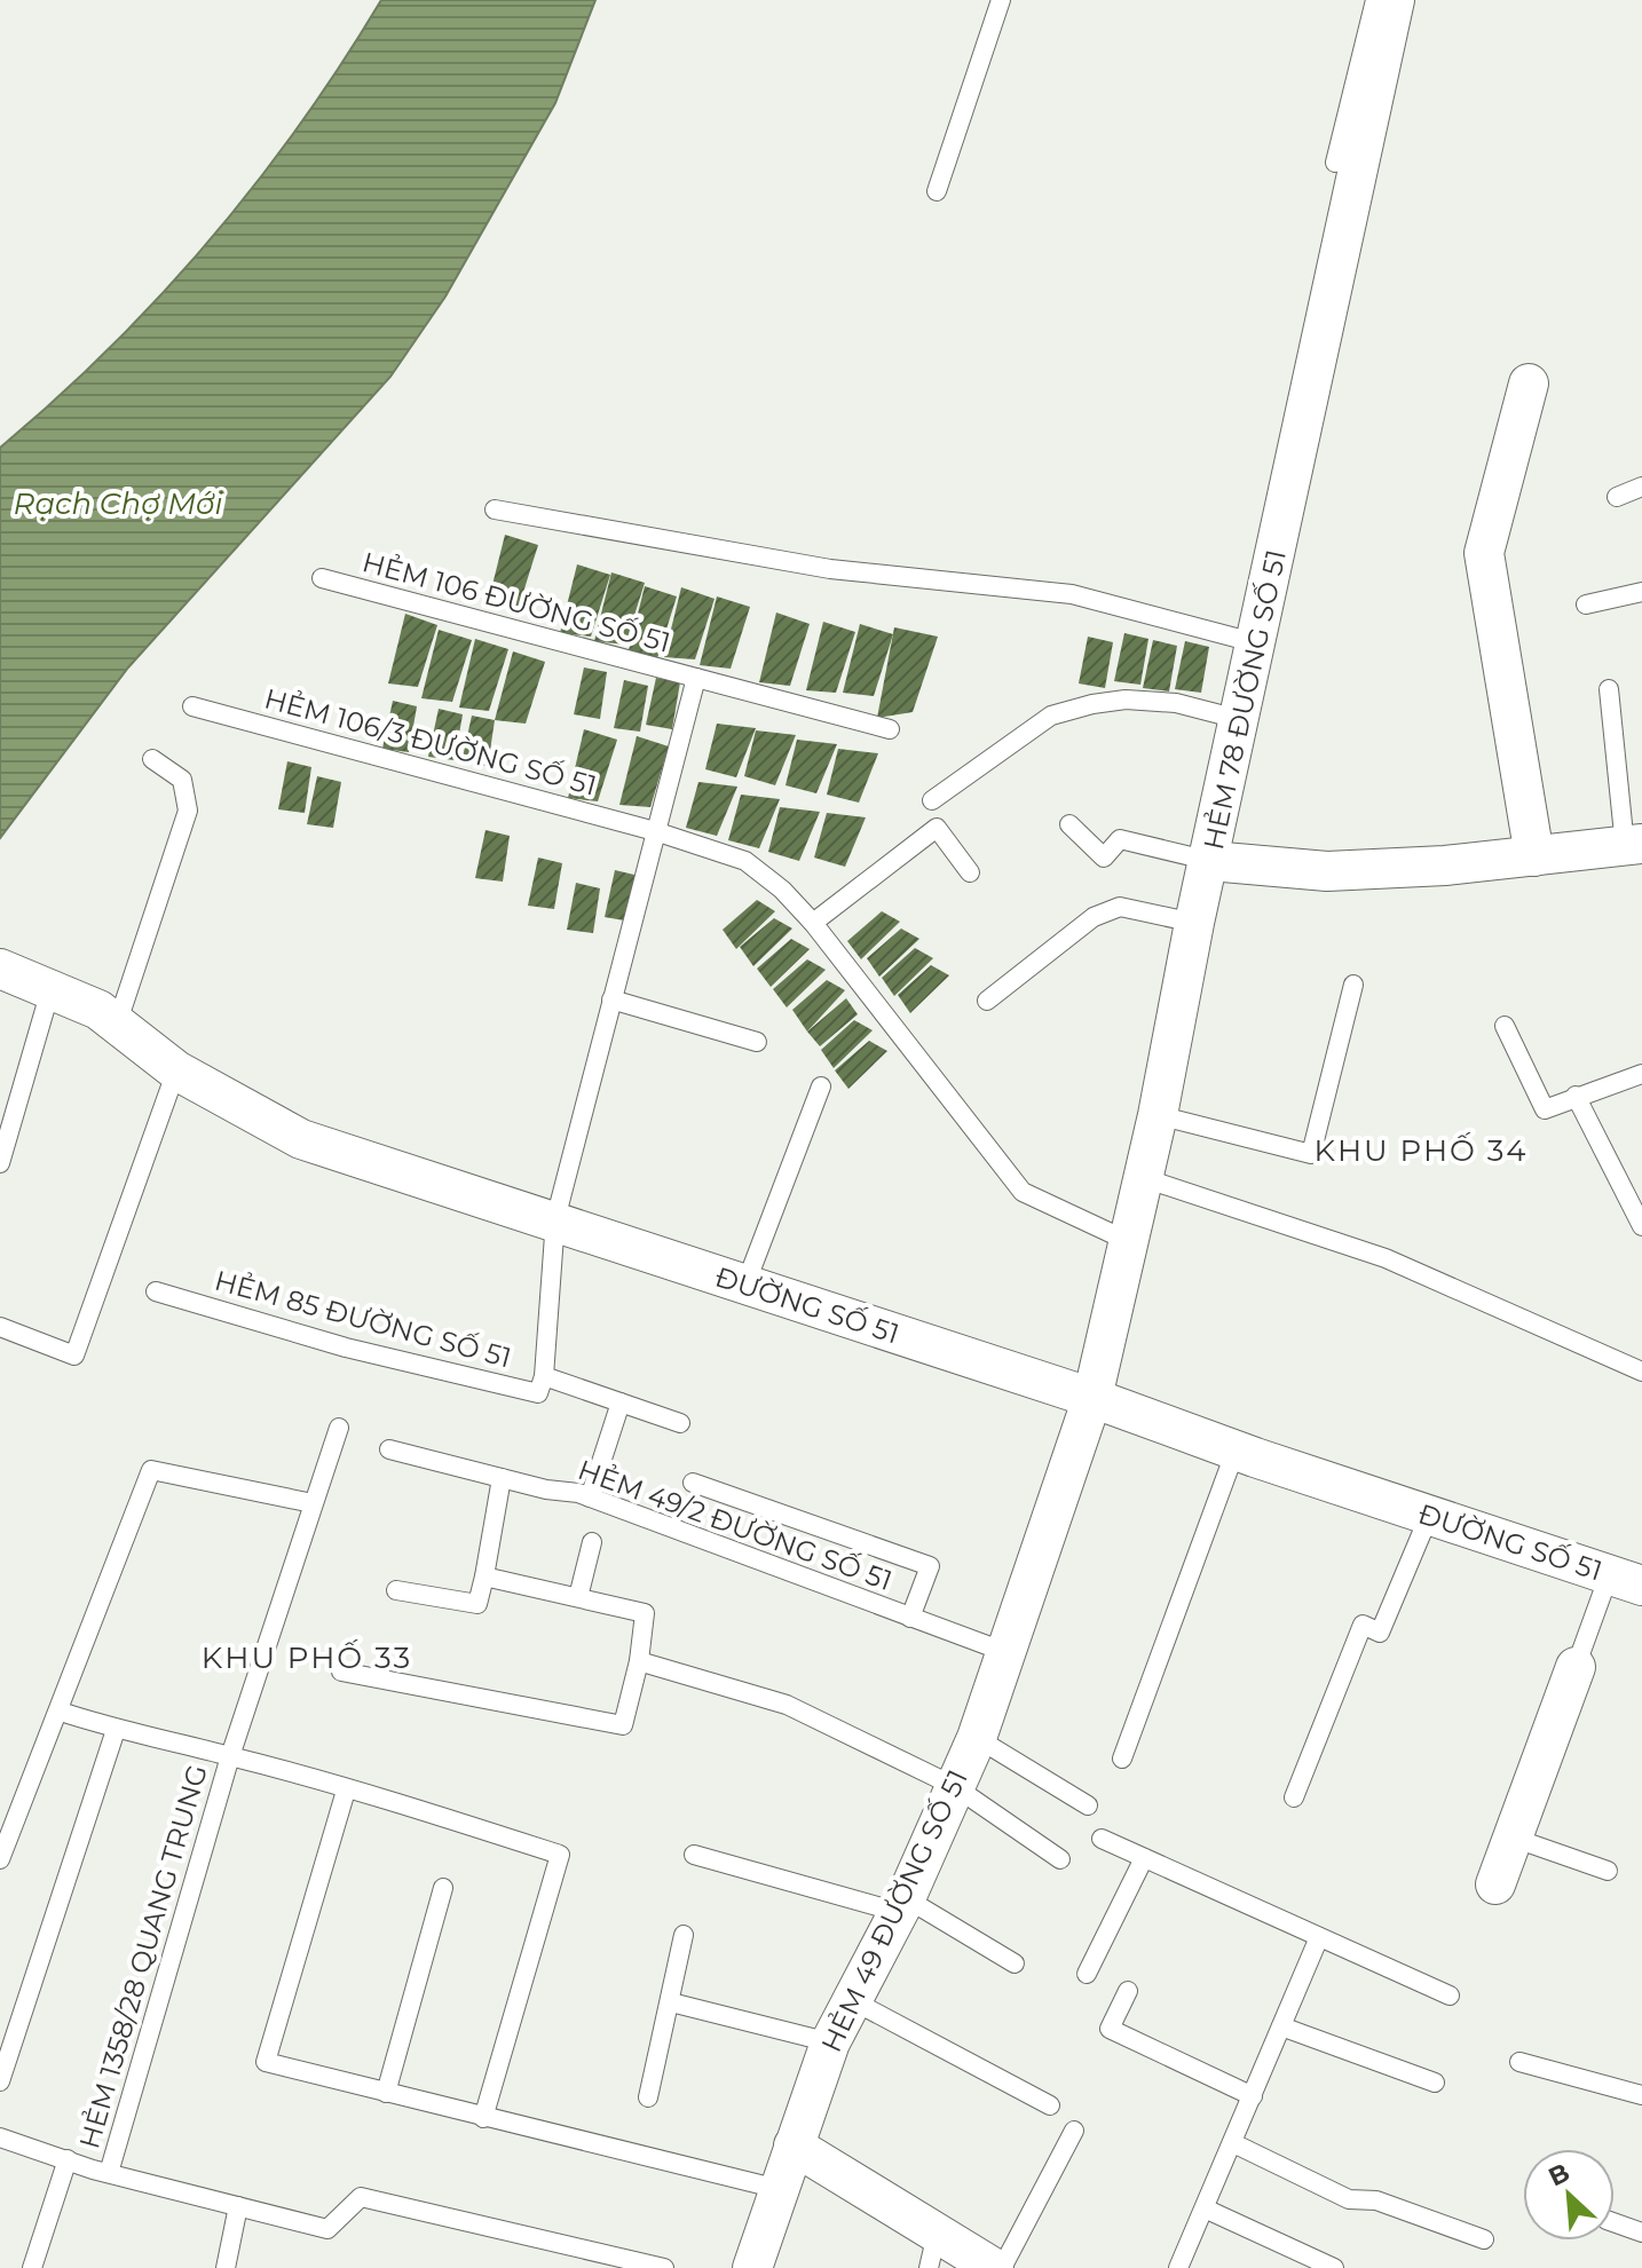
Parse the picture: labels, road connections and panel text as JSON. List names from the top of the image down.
{
  "streets": {
    "street": ["HẺM 78 ĐƯỜNG SỐ 51", "ĐƯỜNG SỐ 51", "HẺM 49 ĐƯỜNG SỐ 51"],
    "lane": [
      "HẺM 106 ĐƯỜNG SỐ 51",
      "HẺM 106/3 ĐƯỜNG SỐ 51",
      "HẺM 85 ĐƯỜNG SỐ 51",
      "HẺM 49/2 ĐƯỜNG SỐ 51",
      "HẺM 1358/28 QUANG TRUNG"
    ]
  },
  "crossings": [
    ["HẺM 106 ĐƯỜNG SỐ 51", "HẺM 106/3 ĐƯỜNG SỐ 51"],
    ["HẺM 106 ĐƯỜNG SỐ 51", "ĐƯỜNG SỐ 51"],
    ["HẺM 106 ĐƯỜNG SỐ 51", "HẺM 85 ĐƯỜNG SỐ 51"],
    ["HẺM 78 ĐƯỜNG SỐ 51", "HẺM 106/3 ĐƯỜNG SỐ 51"],
    ["HẺM 78 ĐƯỜNG SỐ 51", "ĐƯỜNG SỐ 51"],
    ["HẺM 78 ĐƯỜNG SỐ 51", "HẺM 49 ĐƯỜNG SỐ 51"],
    ["ĐƯỜNG SỐ 51", "HẺM 85 ĐƯỜNG SỐ 51"],
    ["ĐƯỜNG SỐ 51", "HẺM 49 ĐƯỜNG SỐ 51"],
    ["HẺM 49/2 ĐƯỜNG SỐ 51", "HẺM 49 ĐƯỜNG SỐ 51"]
  ],
  "districts": ["KHU PHỐ 34", "KHU PHỐ 33"],
  "water": ["Rạch Chợ Mới"],
  "north": "top left"
}
